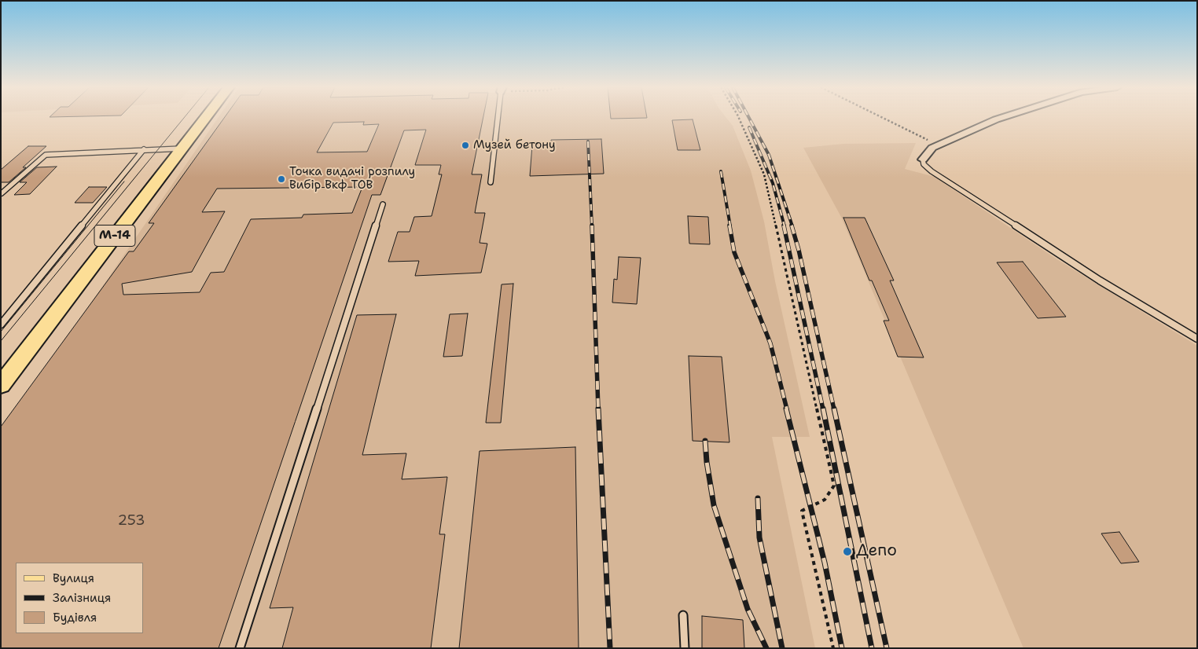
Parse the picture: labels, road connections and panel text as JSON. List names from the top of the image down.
{
  "streets": {
    "main road": ["М-14"]
  },
  "places": ["Музей бетону", "Точка видачі розпилу Вибір Вкф ТОВ", "Депо"],
  "house_numbers": ["253"],
  "legend": ["Вулиця", "Залізниця", "Будівля"]
}
